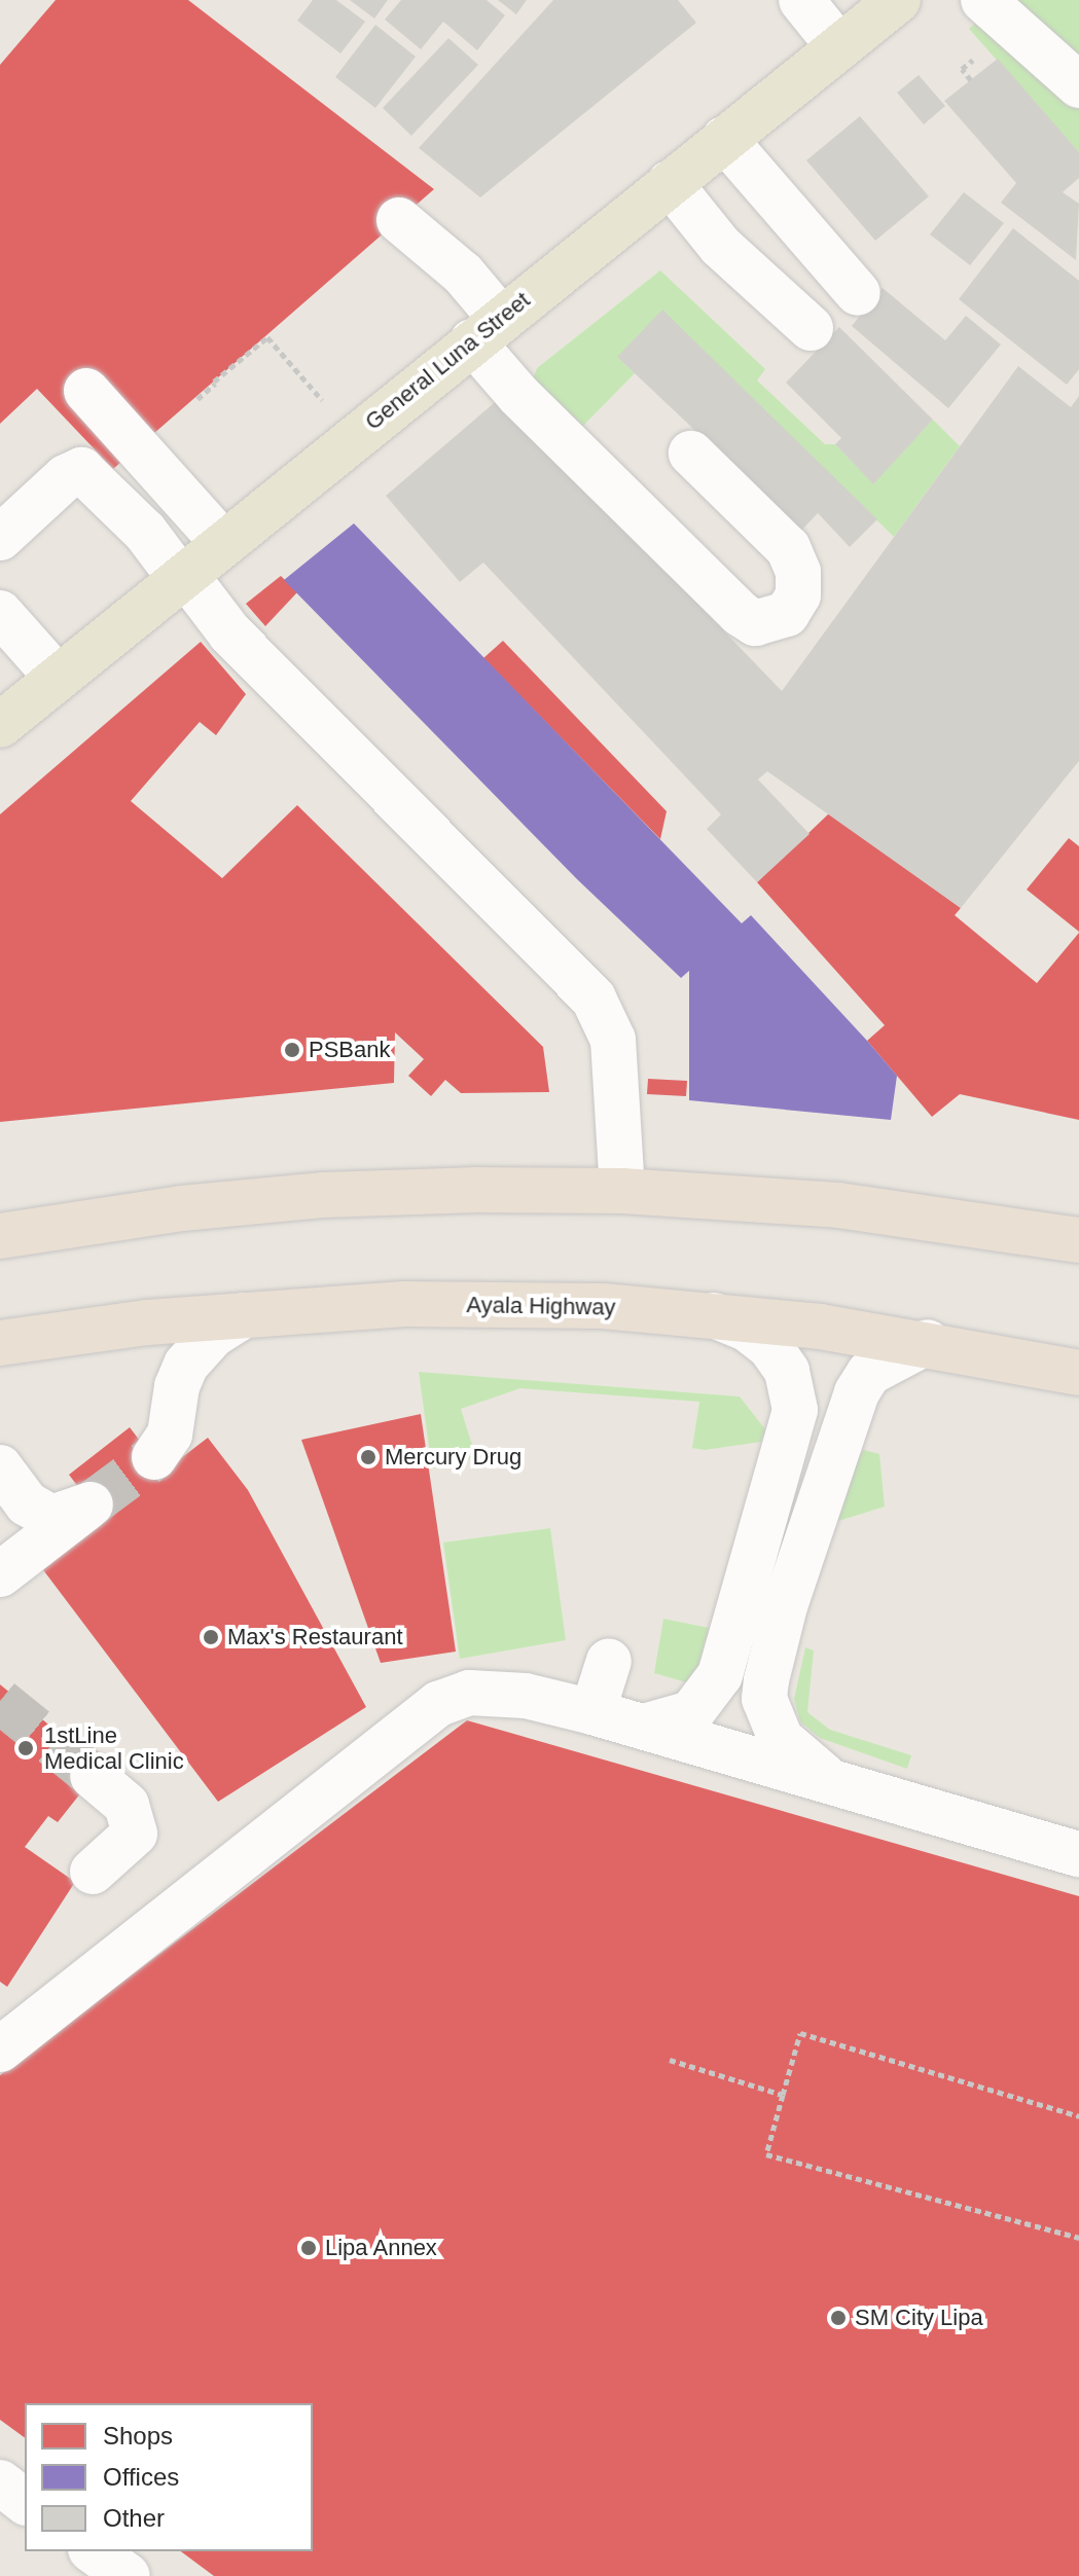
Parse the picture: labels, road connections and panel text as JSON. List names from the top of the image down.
{
  "streets": {
    "highway": ["Ayala Highway"],
    "main road": ["General Luna Street"]
  },
  "places": [
    "PSBank",
    "Mercury Drug",
    "Max's Restaurant",
    "1stLine Medical Clinic",
    "Lipa Annex",
    "SM City Lipa"
  ],
  "legend": ["Shops", "Offices", "Other"]
}
